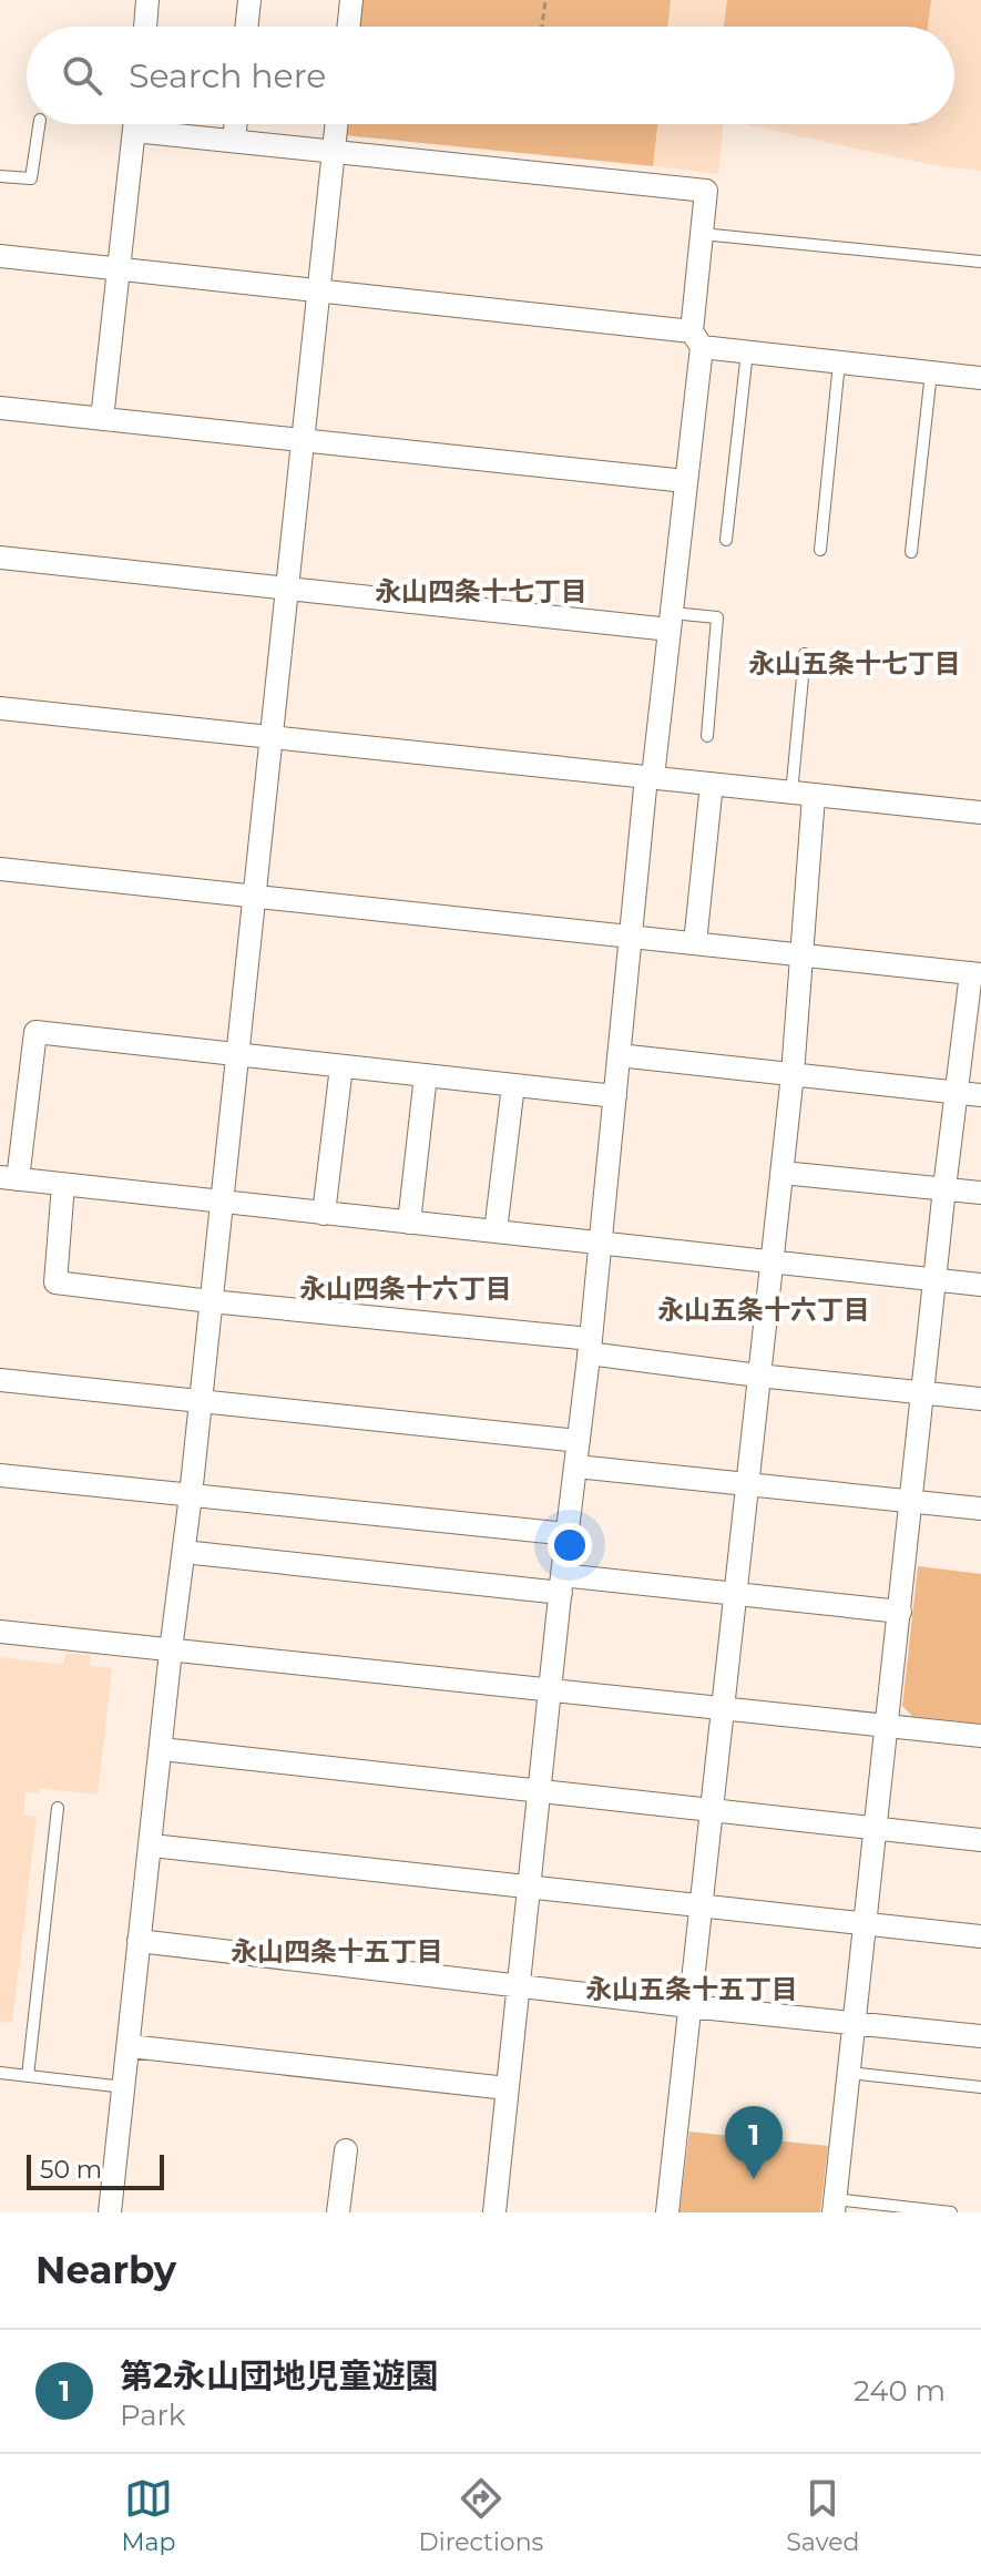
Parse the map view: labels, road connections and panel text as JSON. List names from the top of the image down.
{
  "districts": [
    "永山四条十七丁目",
    "永山五条十七丁目",
    "永山四条十六丁目",
    "永山五条十六丁目",
    "永山四条十五丁目",
    "永山五条十五丁目"
  ],
  "scale_bar": "50 m",
  "page": {
    "search": "Search here",
    "pins": "1",
    "scale": "50 m",
    "heading": "Nearby",
    "list": [
      {
        "mark": "1",
        "name": "第2永山団地児童遊園",
        "note": "Park",
        "value": "240 m"
      }
    ],
    "nav": ["Map", "Directions", "Saved"]
  }
}
